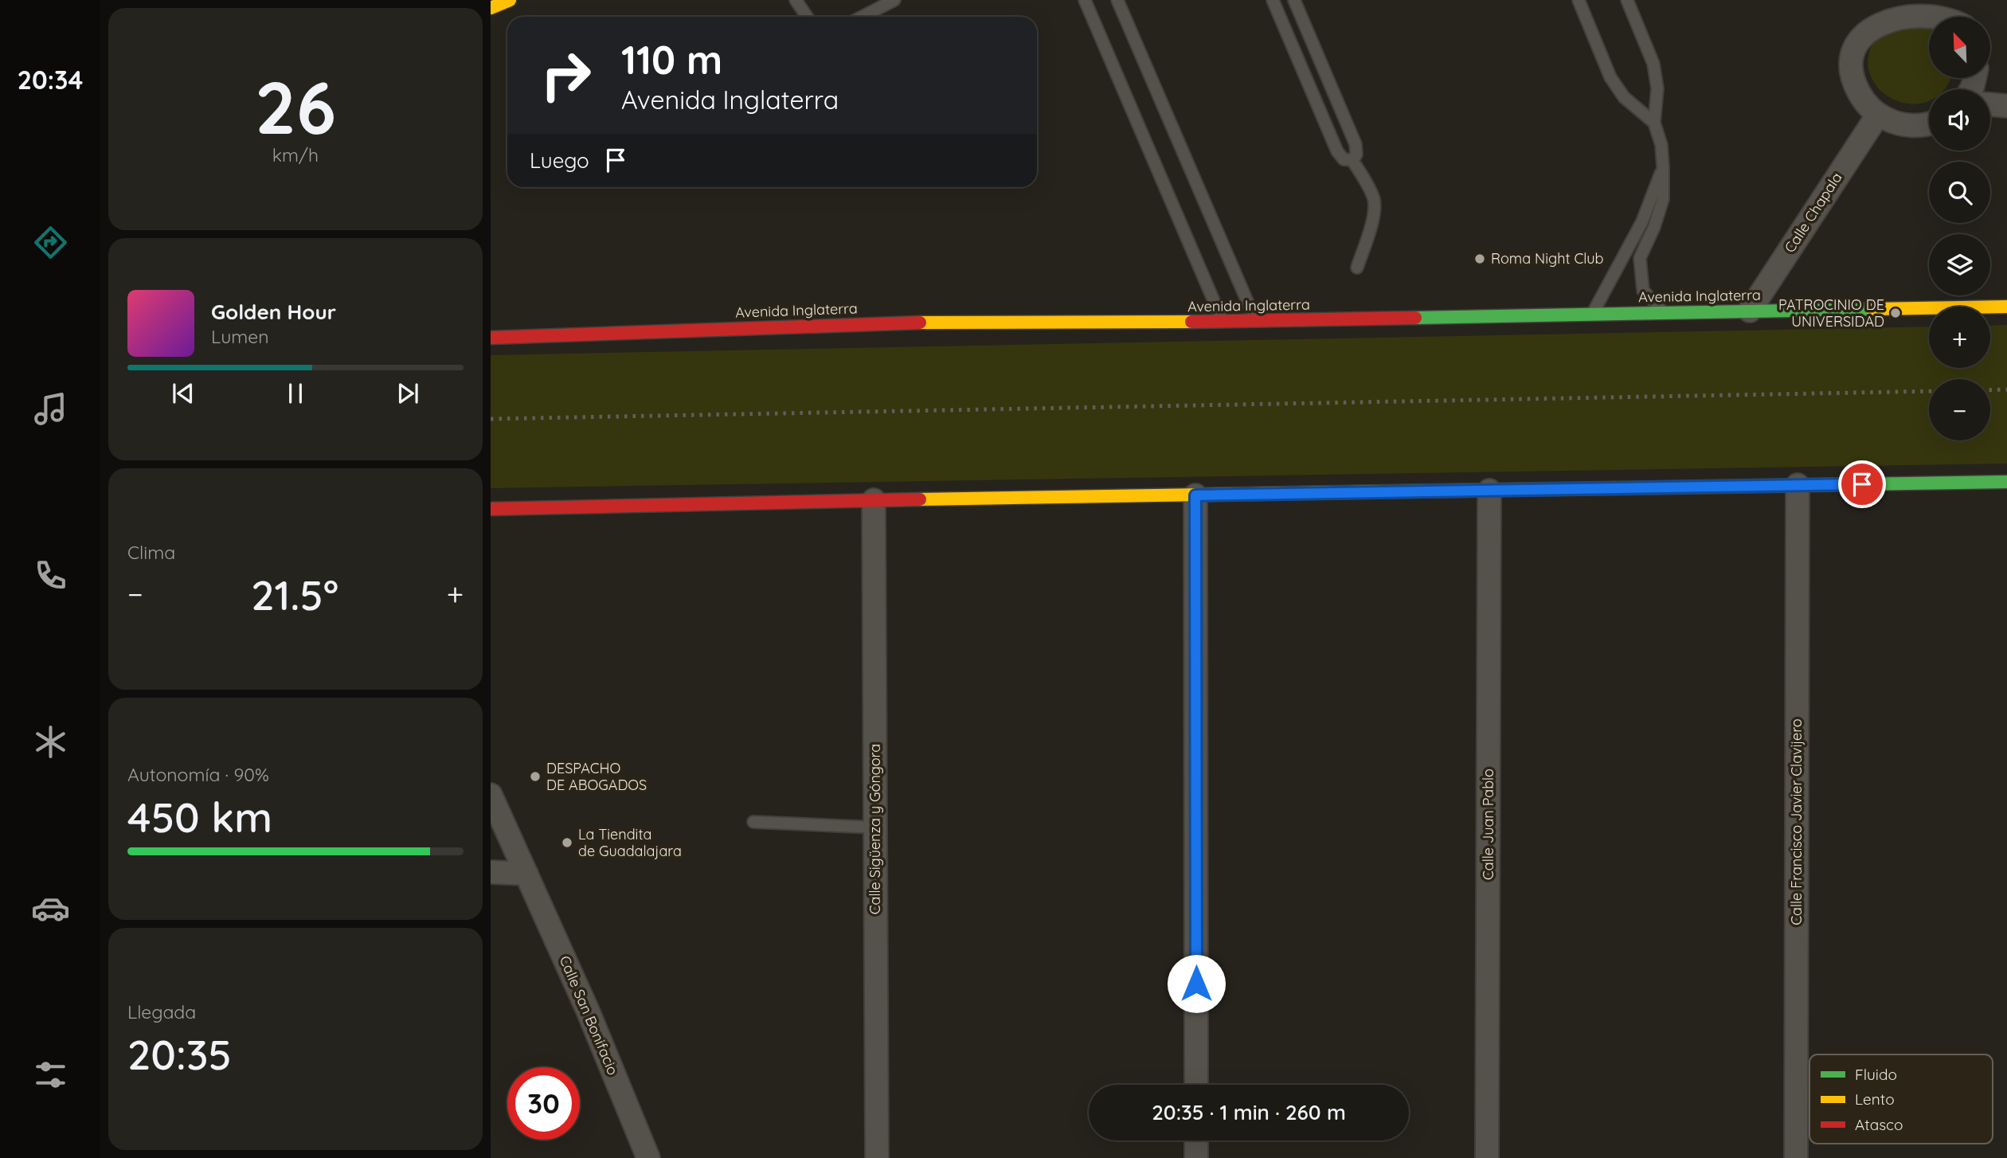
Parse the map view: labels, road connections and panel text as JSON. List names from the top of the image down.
{
  "streets": {
    "street": [
      "Calle Chapala",
      "Avenida Inglaterra",
      "Calle Francisco Javier Clavijero",
      "Calle Juan Pablo",
      "Calle Sigüenza y Góngora",
      "Calle San Bonifacio"
    ]
  },
  "crossings": [
    ["Calle Chapala", "Avenida Inglaterra"]
  ],
  "places": [
    "Roma Night Club",
    "PATROCINIO DE UNIVERSIDAD",
    "DESPACHO DE ABOGADOS",
    "La Tiendita de Guadalajara"
  ],
  "legend": ["Fluido", "Lento", "Atasco"],
  "north": "top left",
  "page": {
    "tabs": "20:34",
    "tile": [
      ["26", "km/h"],
      "Clima",
      ["Autonomía · 90%", "450 km"],
      ["Llegada", "20:35"]
    ],
    "map_buttons": ["+", "−"],
    "turn": ["110 m", "Avenida Inglaterra"],
    "then": "Luego",
    "song": ["Golden Hour", "Lumen"],
    "heat": ["−", "21.5°", "+"],
    "limit": "30",
    "trip": "20:35 · 1 min · 260 m"
  }
}
